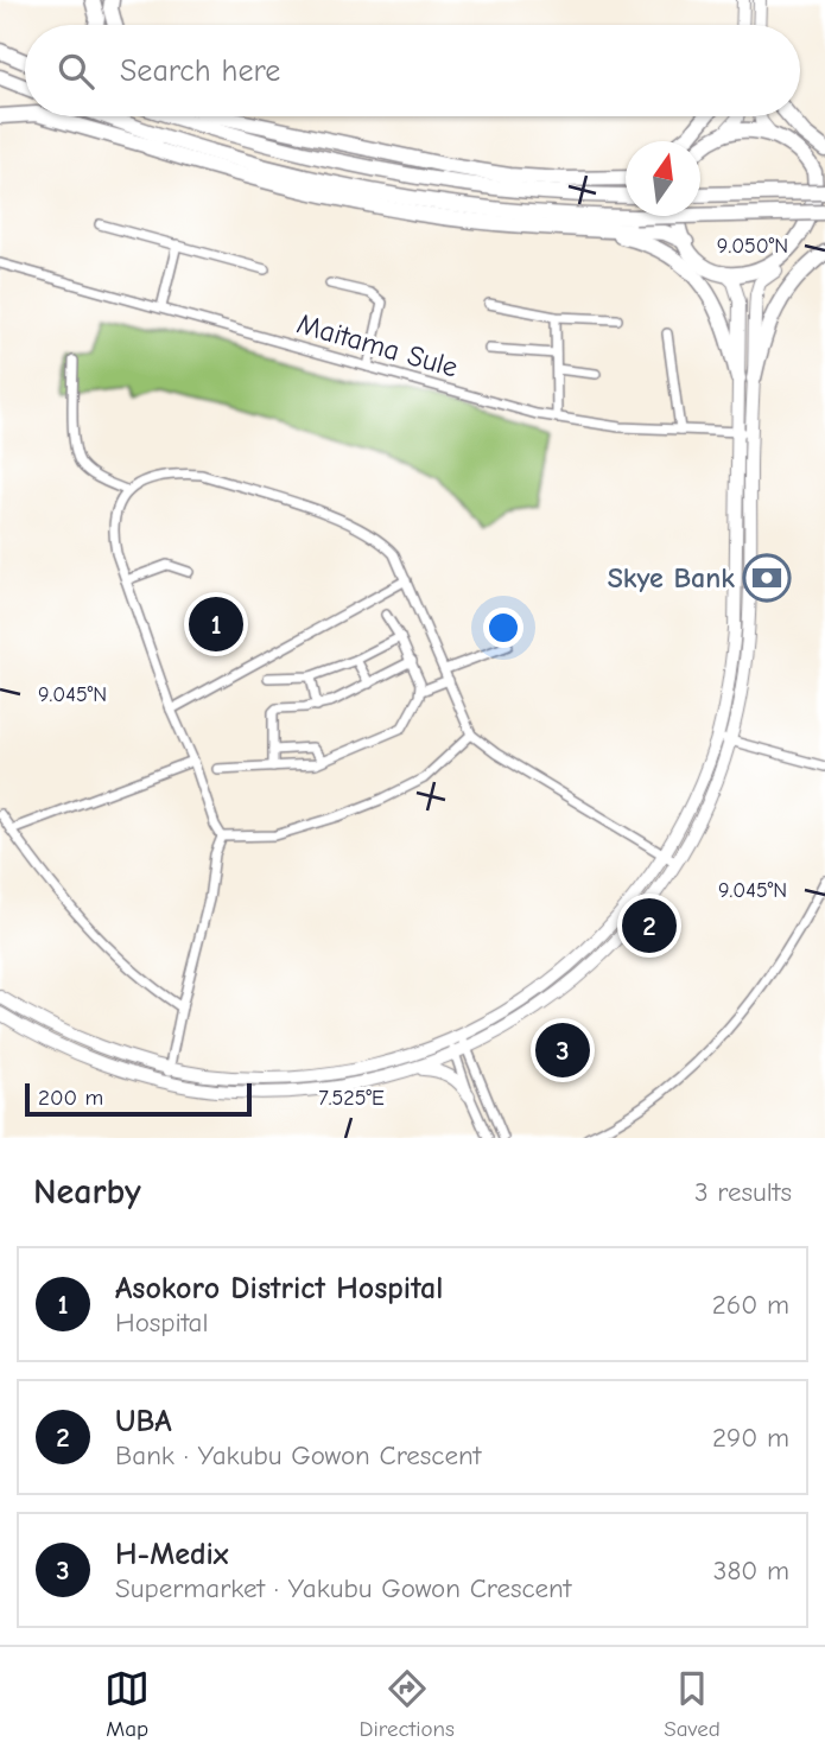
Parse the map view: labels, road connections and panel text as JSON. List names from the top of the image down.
{
  "streets": {
    "street": ["Maitama Sule"]
  },
  "places": {
    "bank": ["Skye Bank"]
  },
  "scale_bar": "200 m",
  "north": "top",
  "page": {
    "search": "Search here",
    "pins": ["1", "2", "3"],
    "scale": "200 m",
    "heading": ["Nearby", "3 results"],
    "list": [
      {
        "mark": "1",
        "name": "Asokoro District Hospital",
        "note": "Hospital",
        "value": "260 m"
      },
      {
        "mark": "2",
        "name": "UBA",
        "note": "Bank · Yakubu Gowon Crescent",
        "value": "290 m"
      },
      {
        "mark": "3",
        "name": "H-Medix",
        "note": "Supermarket · Yakubu Gowon Crescent",
        "value": "380 m"
      }
    ],
    "nav": ["Map", "Directions", "Saved"]
  },
  "coordinates": ["9.050°N", "9.045°N", "7.525°E"]
}
